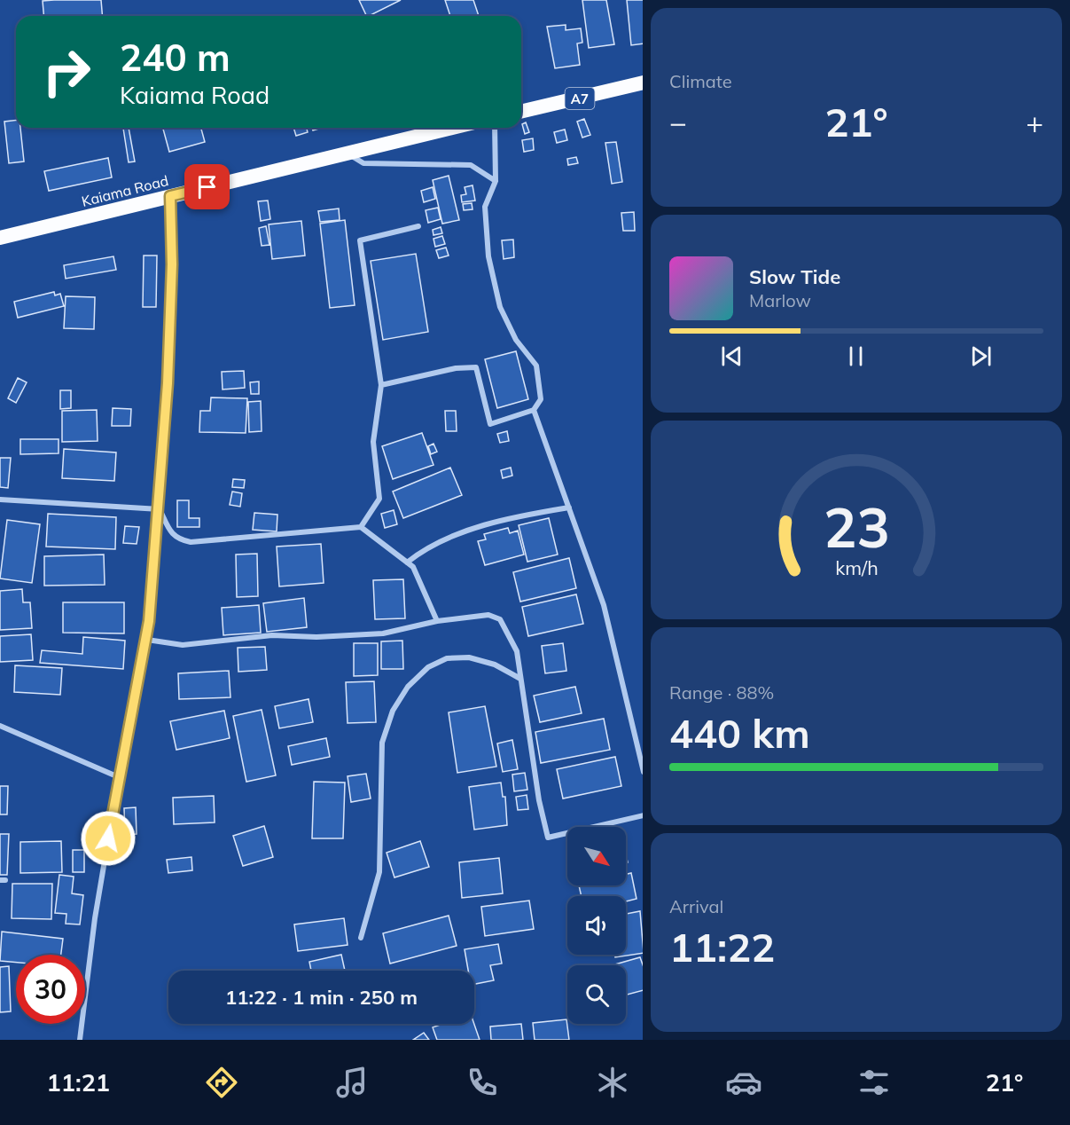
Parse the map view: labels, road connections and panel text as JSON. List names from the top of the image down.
{
  "streets": {
    "highway": ["A7", "Kaiama Road"]
  },
  "north": "bottom right",
  "page": {
    "tile": [
      "Climate",
      ["Range · 88%", "440 km"],
      ["Arrival", "11:22"]
    ],
    "turn": ["240 m", "Kaiama Road"],
    "heat": ["−", "21°", "+"],
    "song": ["Slow Tide", "Marlow"],
    "limit": "30",
    "trip": "11:22 · 1 min · 250 m",
    "tabs": ["11:21", "21°"],
    "gauge": ["23", "km/h"]
  }
}
